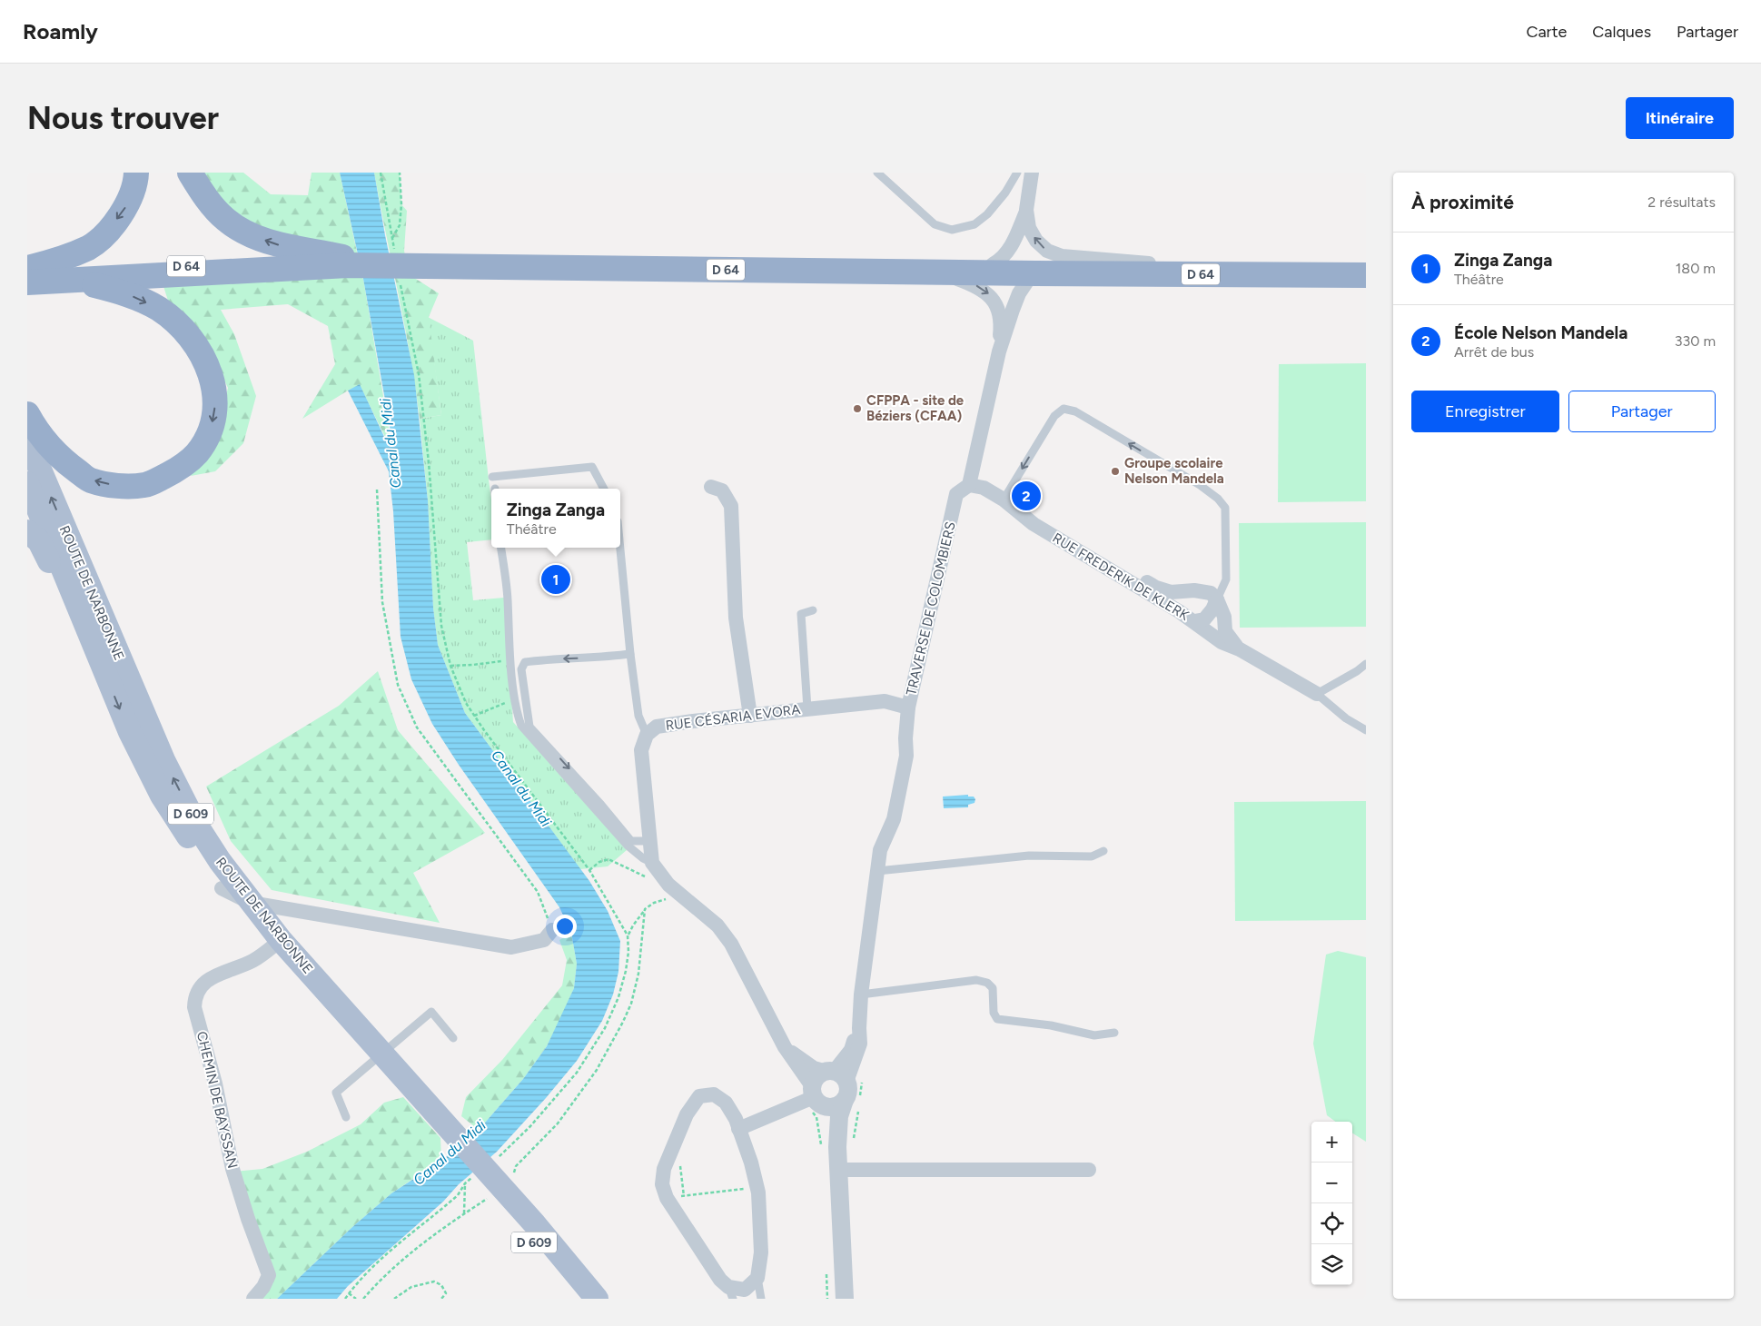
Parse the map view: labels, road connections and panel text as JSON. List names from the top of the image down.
{
  "streets": {
    "highway": ["D 64"],
    "main road": ["ROUTE DE NARBONNE", "D 609"],
    "street": [
      "RUE FREDERIK DE KLERK",
      "TRAVERSE DE COLOMBIERS",
      "RUE CÉSARIA EVORA",
      "CHEMIN DE BAYSSAN"
    ]
  },
  "crossings": [
    ["D 64", "TRAVERSE DE COLOMBIERS"],
    ["RUE FREDERIK DE KLERK", "TRAVERSE DE COLOMBIERS"],
    ["ROUTE DE NARBONNE", "CHEMIN DE BAYSSAN"],
    ["TRAVERSE DE COLOMBIERS", "RUE CÉSARIA EVORA"]
  ],
  "water": ["Canal du Midi"],
  "places": ["CFPPA - site de Béziers (CFAA)", "Groupe scolaire Nelson Mandela"],
  "page": {
    "header": "Roamly",
    "nav": ["Carte", "Calques", "Partager"],
    "buttons": [
      "Itinéraire",
      ["Enregistrer", "Partager"]
    ],
    "title": "Nous trouver",
    "heading": ["À proximité", "2 résultats"],
    "list": [
      {
        "mark": "1",
        "name": "Zinga Zanga",
        "note": "Théâtre",
        "value": "180 m"
      },
      {
        "mark": "2",
        "name": "École Nelson Mandela",
        "note": "Arrêt de bus",
        "value": "330 m"
      }
    ],
    "pins": ["2", "1"],
    "popup": ["Zinga Zanga", "Théâtre"],
    "map_buttons": ["+", "−"]
  }
}
